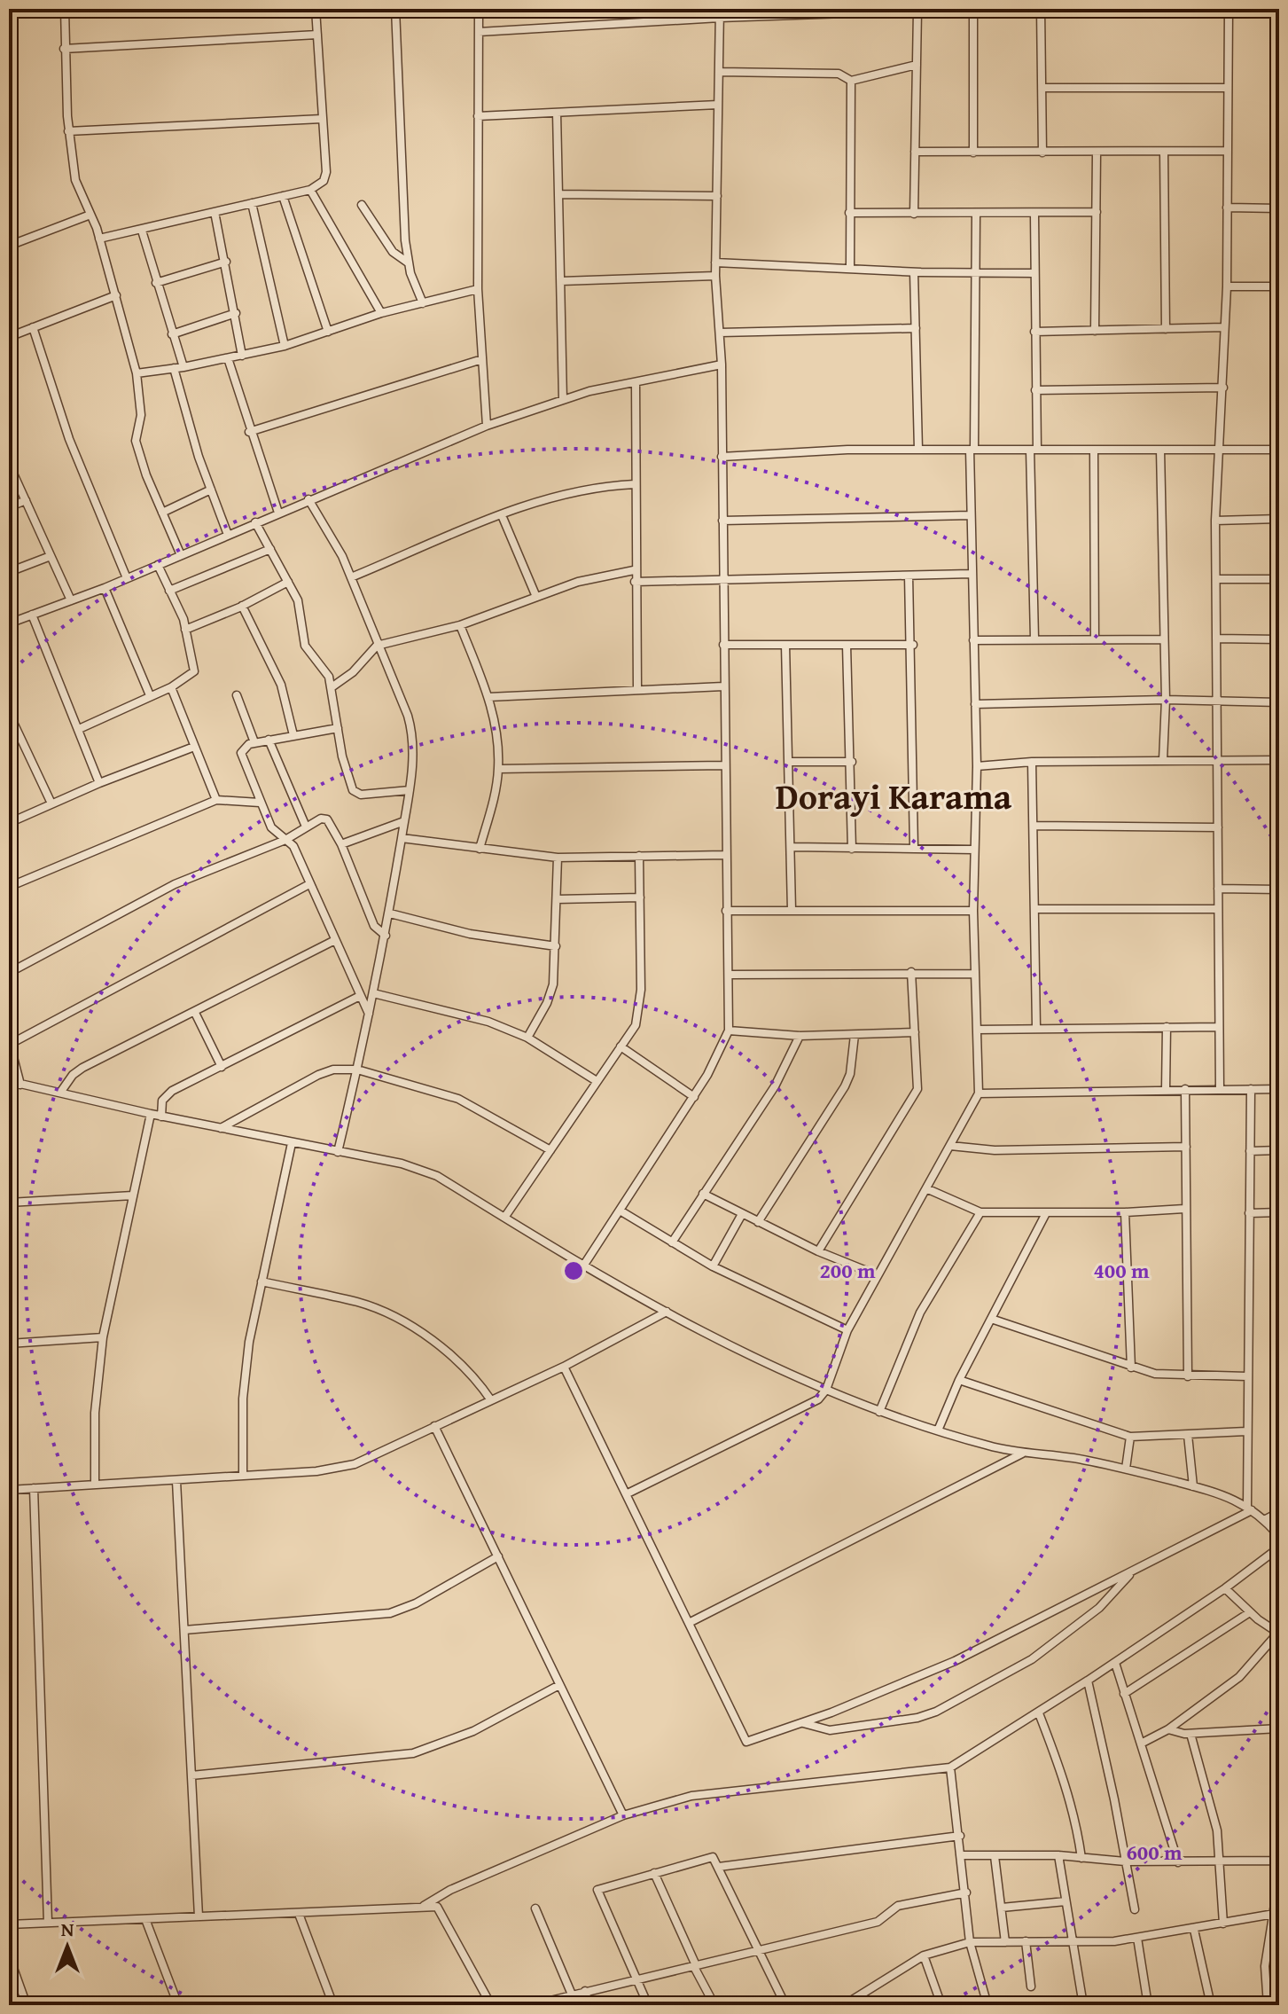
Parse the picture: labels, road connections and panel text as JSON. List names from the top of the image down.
{
  "districts": ["Dorayi Karama"],
  "north": "top",
  "rings": ["200 m", "400 m", "600 m"]
}
